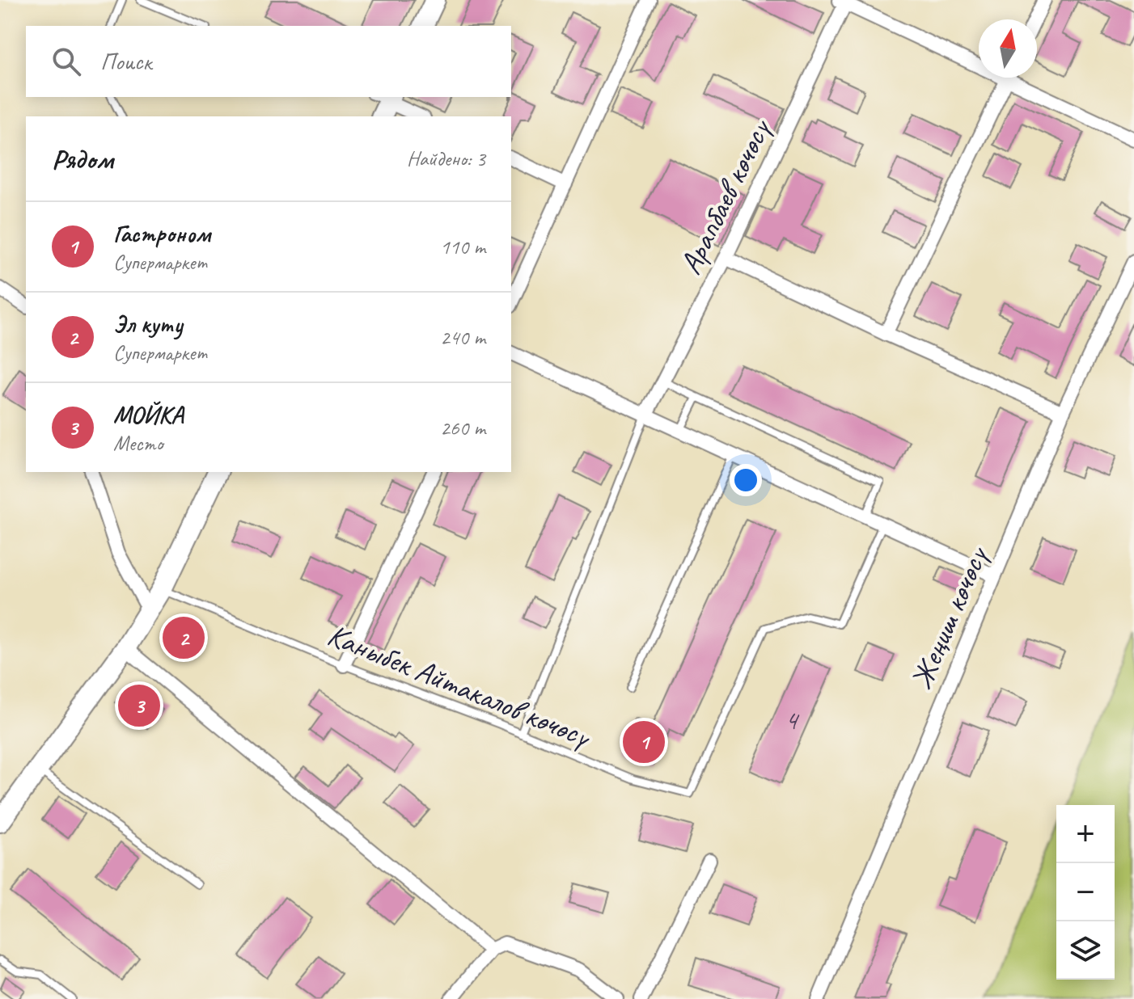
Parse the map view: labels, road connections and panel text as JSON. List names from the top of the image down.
{
  "streets": {
    "street": ["Арапбаев көчөсү", "Жеңиш көчөсү"],
    "lane": ["Каныбек Айтакалов көчөсү"]
  },
  "house_numbers": ["4"],
  "north": "top",
  "page": {
    "search": "Поиск",
    "heading": ["Рядом", "Найдено: 3"],
    "list": [
      {
        "mark": "1",
        "name": "Гастроном",
        "note": "Супермаркет",
        "value": "110 m"
      },
      {
        "mark": "2",
        "name": "Эл куту",
        "note": "Супермаркет",
        "value": "240 m"
      },
      {
        "mark": "3",
        "name": "МОЙКА",
        "note": "Место",
        "value": "260 m"
      }
    ],
    "pins": ["2", "3", "1"],
    "map_buttons": ["+", "−"]
  }
}
